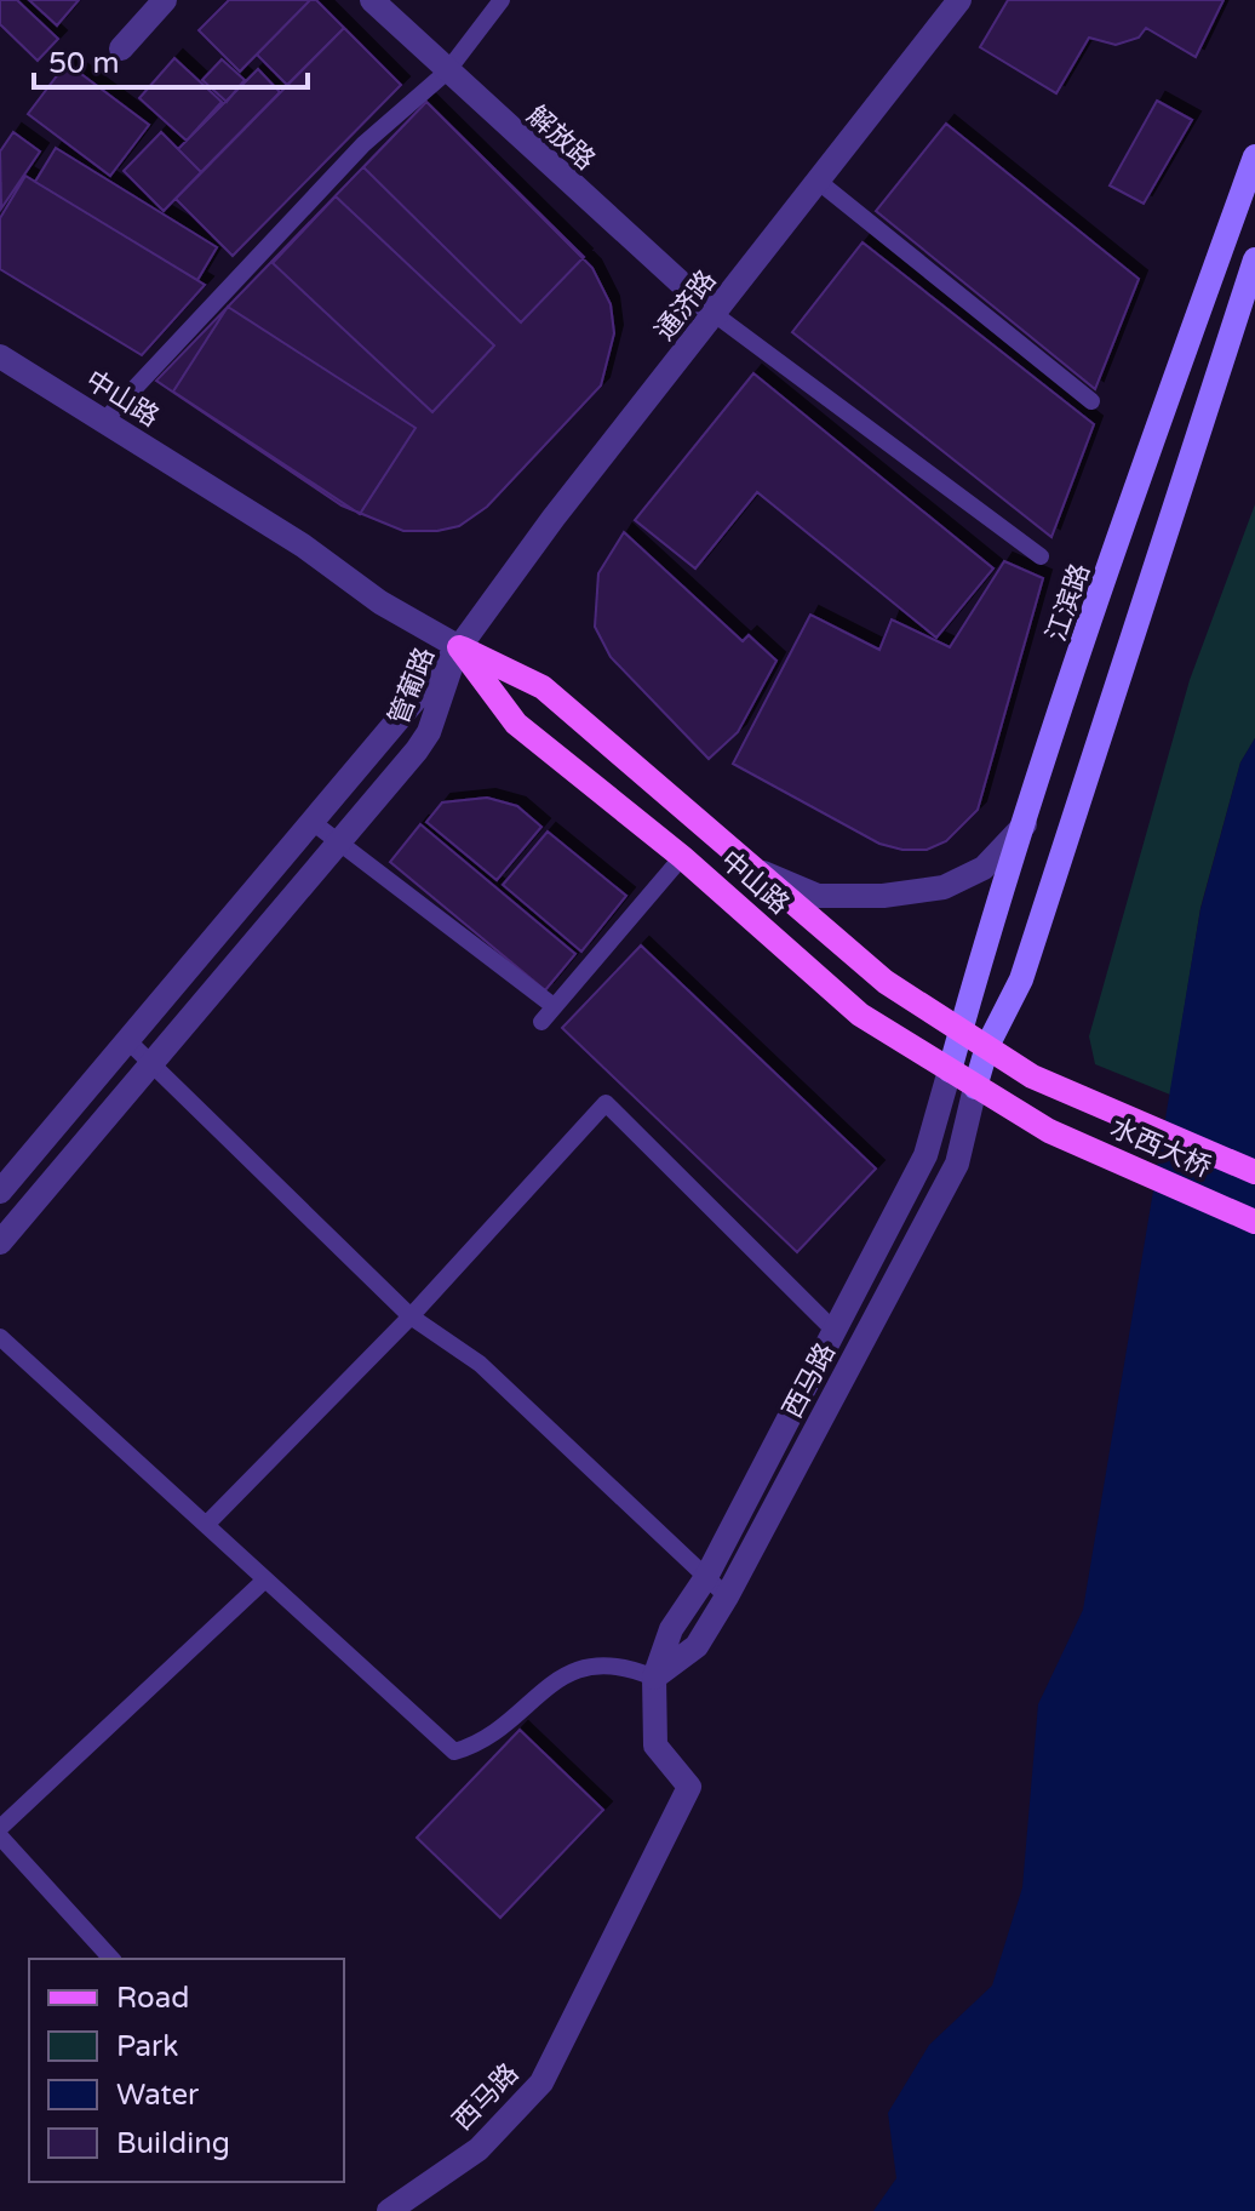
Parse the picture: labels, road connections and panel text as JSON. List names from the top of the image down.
{
  "streets": {
    "main road": ["中山路", "江滨路", "水西大桥"],
    "street": [
      "解放路",
      "通济路",
      "管葡路",
      "西马路"
    ]
  },
  "crossings": [
    ["解放路", "通济路"],
    ["通济路", "中山路"],
    ["通济路", "管葡路"],
    ["中山路", "江滨路"],
    ["中山路", "管葡路"],
    ["中山路", "水西大桥"],
    ["中山路", "西马路"],
    ["江滨路", "西马路"]
  ],
  "legend": [
    "Road",
    "Park",
    "Water",
    "Building"
  ],
  "scale_bar": "50 m"
}
